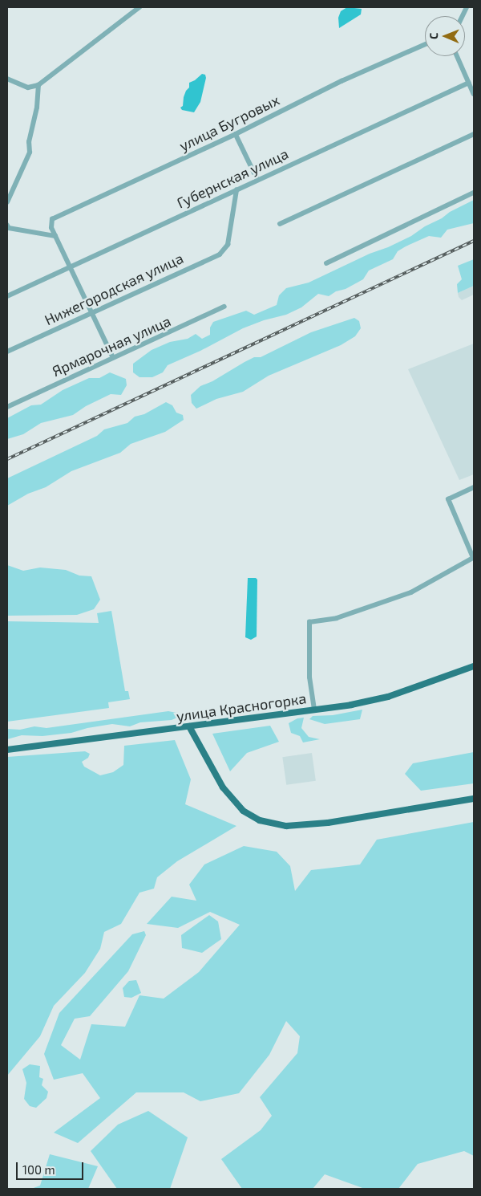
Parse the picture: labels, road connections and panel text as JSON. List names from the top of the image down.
{
  "streets": {
    "main road": ["улица Красногорка"],
    "street": [
      "улица Бугровых",
      "Губернская улица",
      "Нижегородская улица",
      "Ярмарочная улица"
    ]
  },
  "crossings": [
    ["Губернская улица", "Нижегородская улица"]
  ],
  "scale_bar": "100 m",
  "north": "left"
}
